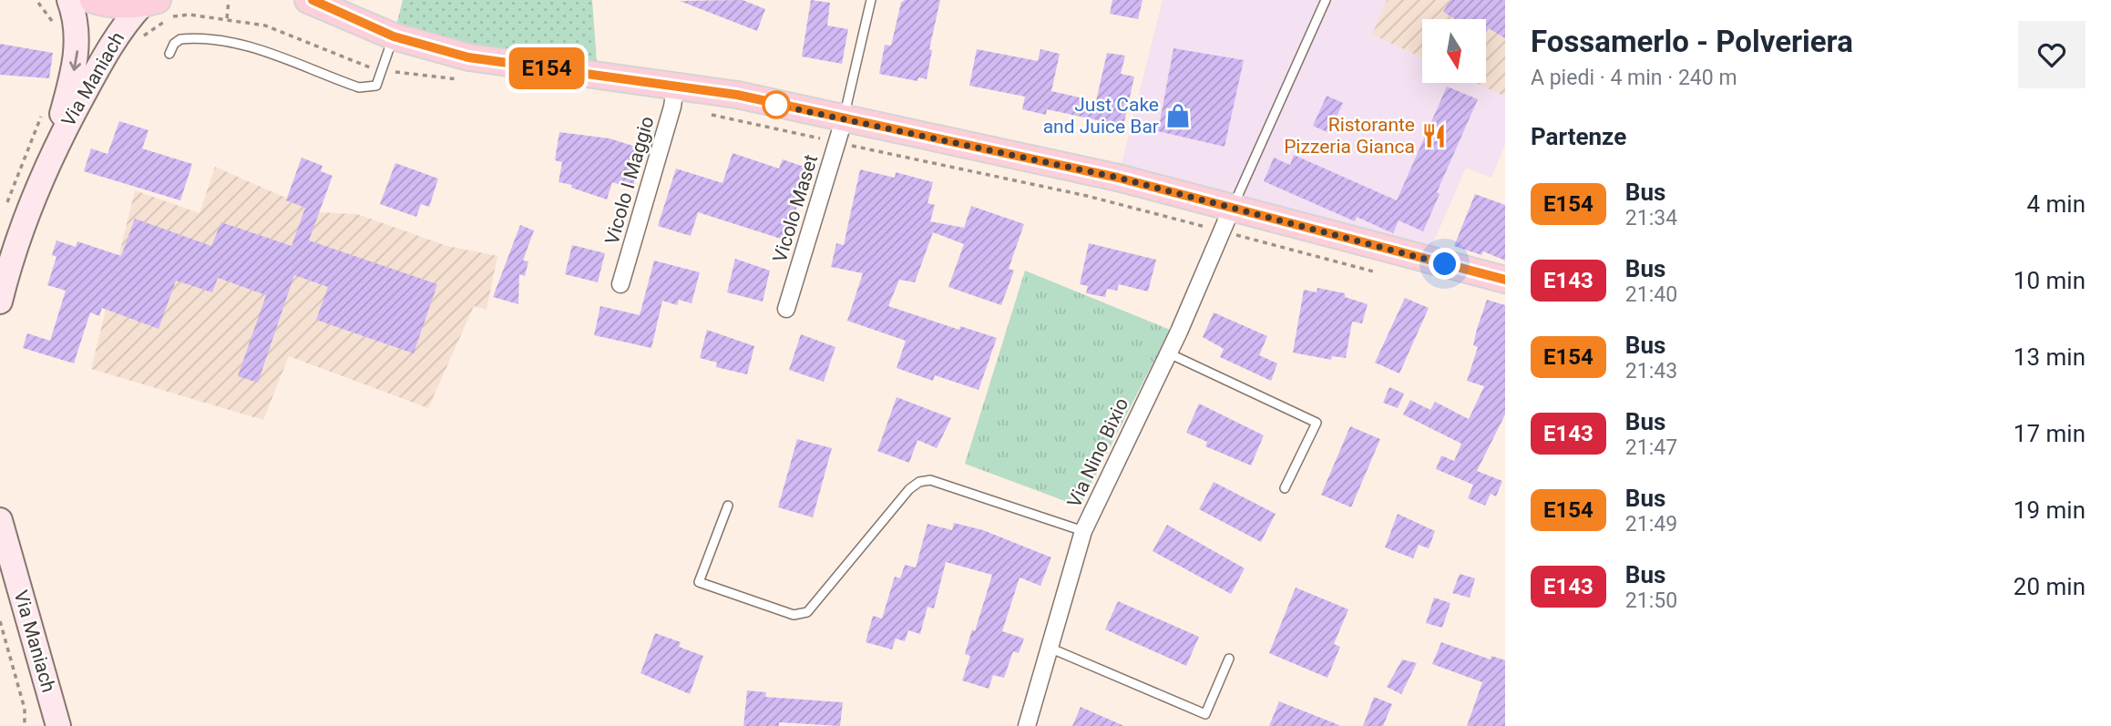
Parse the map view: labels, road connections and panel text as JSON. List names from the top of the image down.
{
  "streets": {
    "main road": ["Via Maniach"],
    "street": ["Vicolo I Maggio", "Vicolo Maset", "Via Nino Bixio"]
  },
  "places": {
    "shop": ["Just Cake and Juice Bar"],
    "restaurant": ["Ristorante Pizzeria Gianca"]
  },
  "lines": ["bus line E154"],
  "north": "bottom",
  "page": {
    "on_map": "E154",
    "heading": [
      ["Fossamerlo - Polveriera", "A piedi · 4 min · 240 m"],
      "Partenze"
    ],
    "list": [
      {
        "mark": "E154",
        "name": "Bus",
        "note": "21:34",
        "value": "4 min"
      },
      {
        "mark": "E143",
        "name": "Bus",
        "note": "21:40",
        "value": "10 min"
      },
      {
        "mark": "E154",
        "name": "Bus",
        "note": "21:43",
        "value": "13 min"
      },
      {
        "mark": "E143",
        "name": "Bus",
        "note": "21:47",
        "value": "17 min"
      },
      {
        "mark": "E154",
        "name": "Bus",
        "note": "21:49",
        "value": "19 min"
      },
      {
        "mark": "E143",
        "name": "Bus",
        "note": "21:50",
        "value": "20 min"
      }
    ]
  }
}
